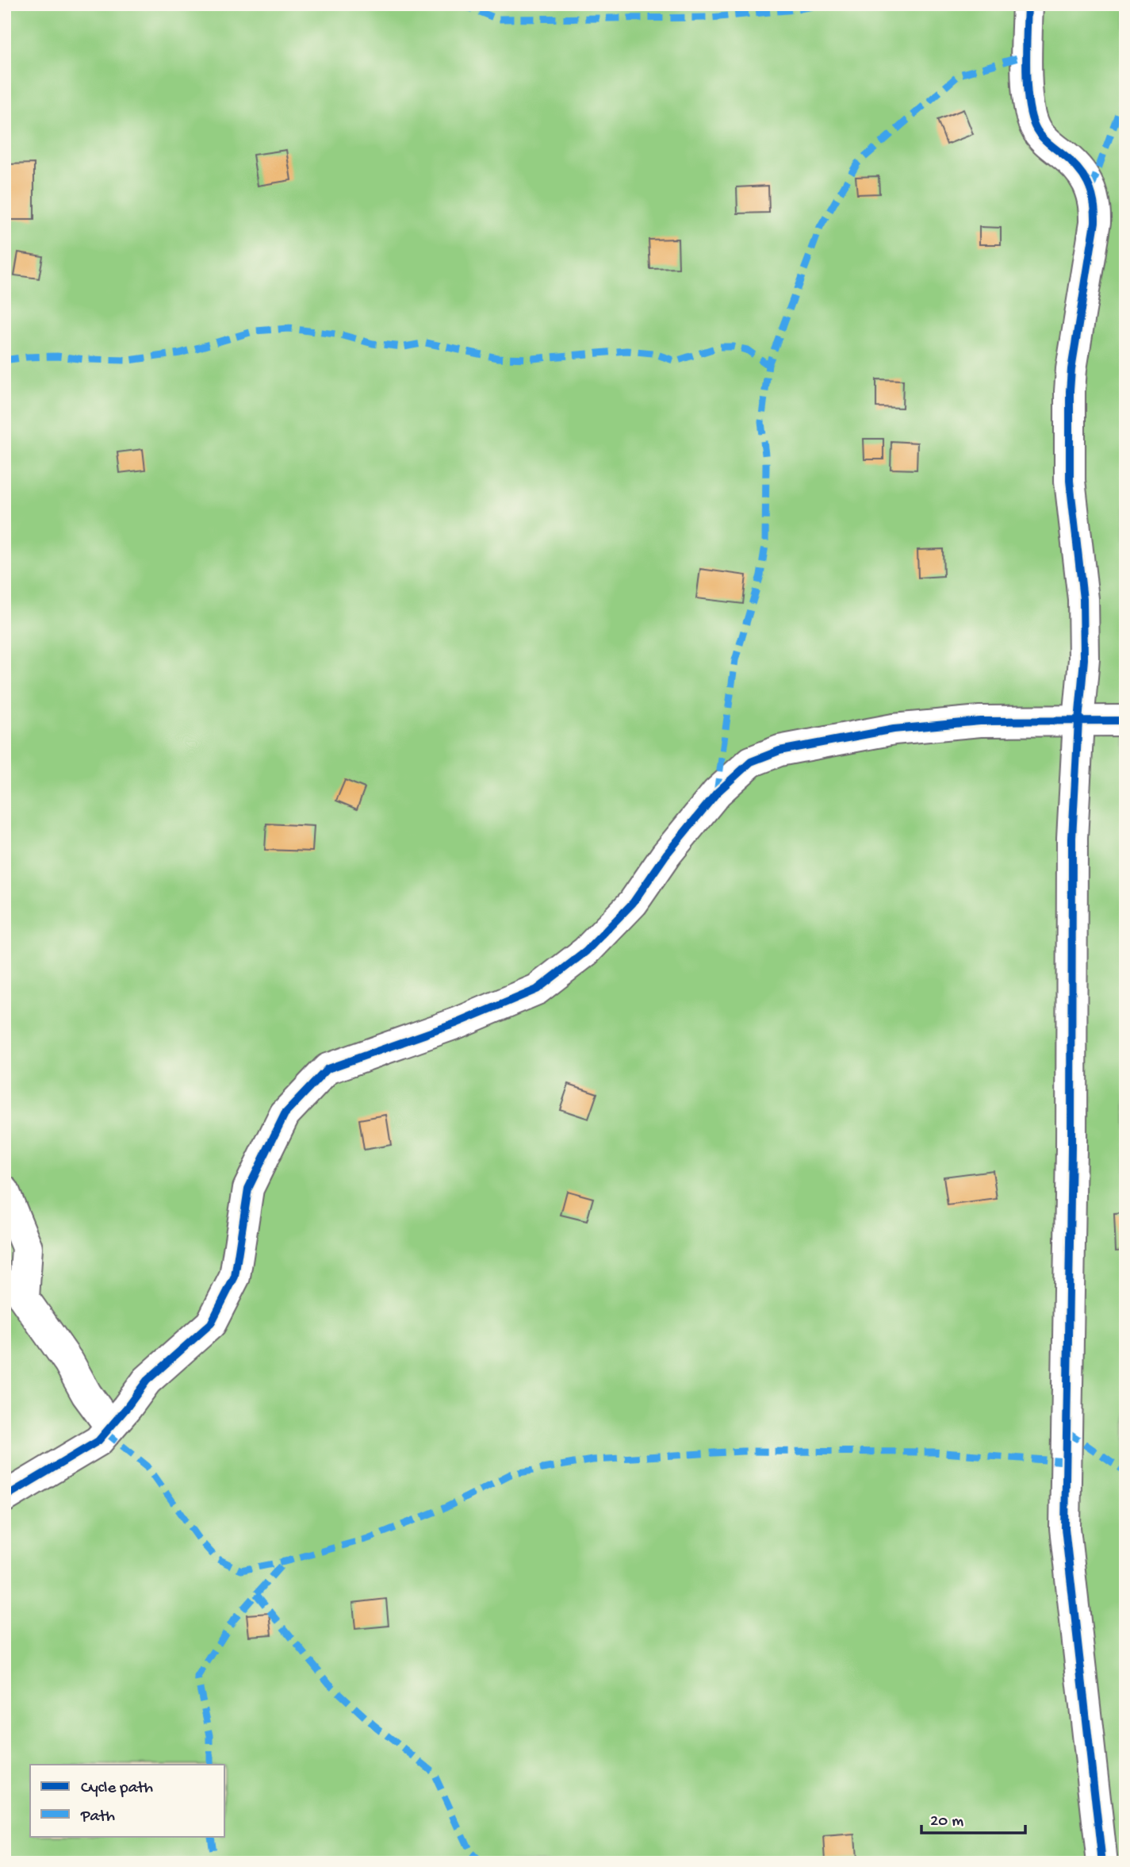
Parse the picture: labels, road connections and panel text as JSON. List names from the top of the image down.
{
  "legend": ["Cycle path", "Path"],
  "scale_bar": "20 m"
}
